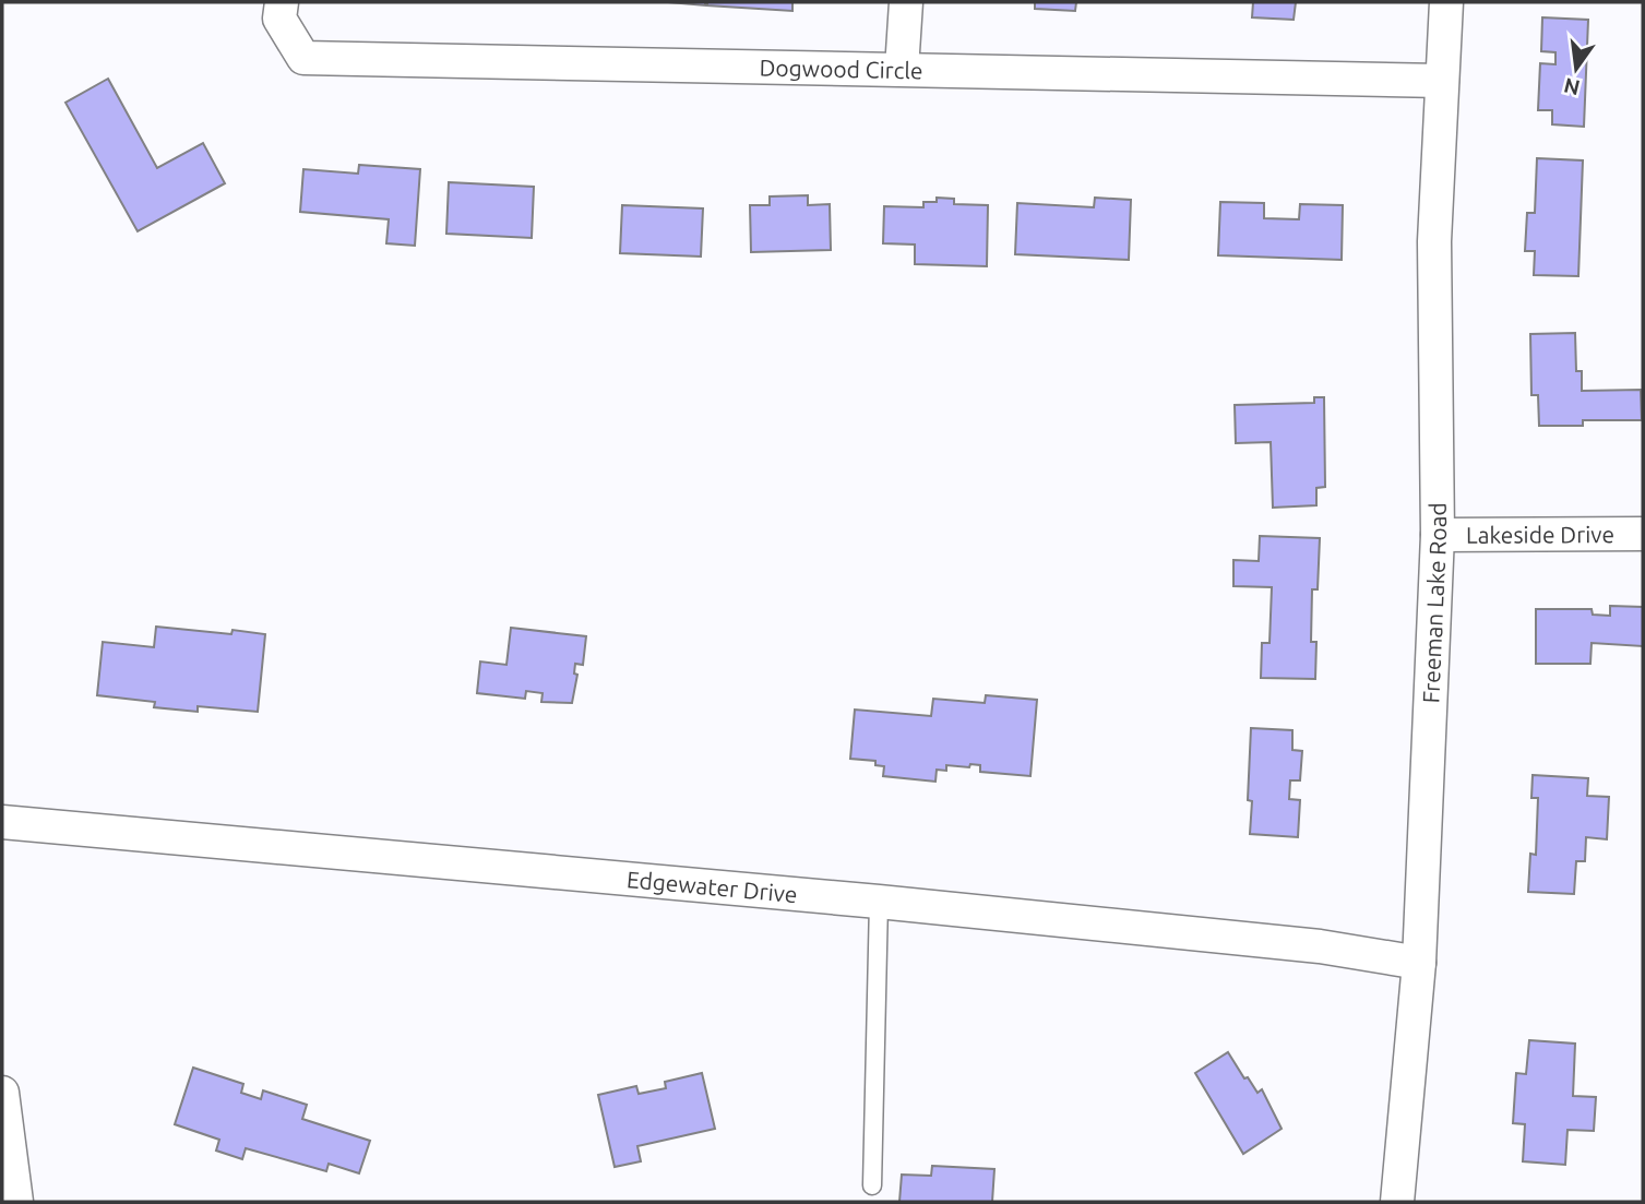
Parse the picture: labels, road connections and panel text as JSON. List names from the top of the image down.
{
  "streets": {
    "street": [
      "Dogwood Circle",
      "Lakeside Drive",
      "Freeman Lake Road",
      "Edgewater Drive"
    ]
  },
  "crossings": [
    ["Dogwood Circle", "Freeman Lake Road"],
    ["Lakeside Drive", "Freeman Lake Road"],
    ["Freeman Lake Road", "Edgewater Drive"]
  ],
  "north": "bottom"
}
